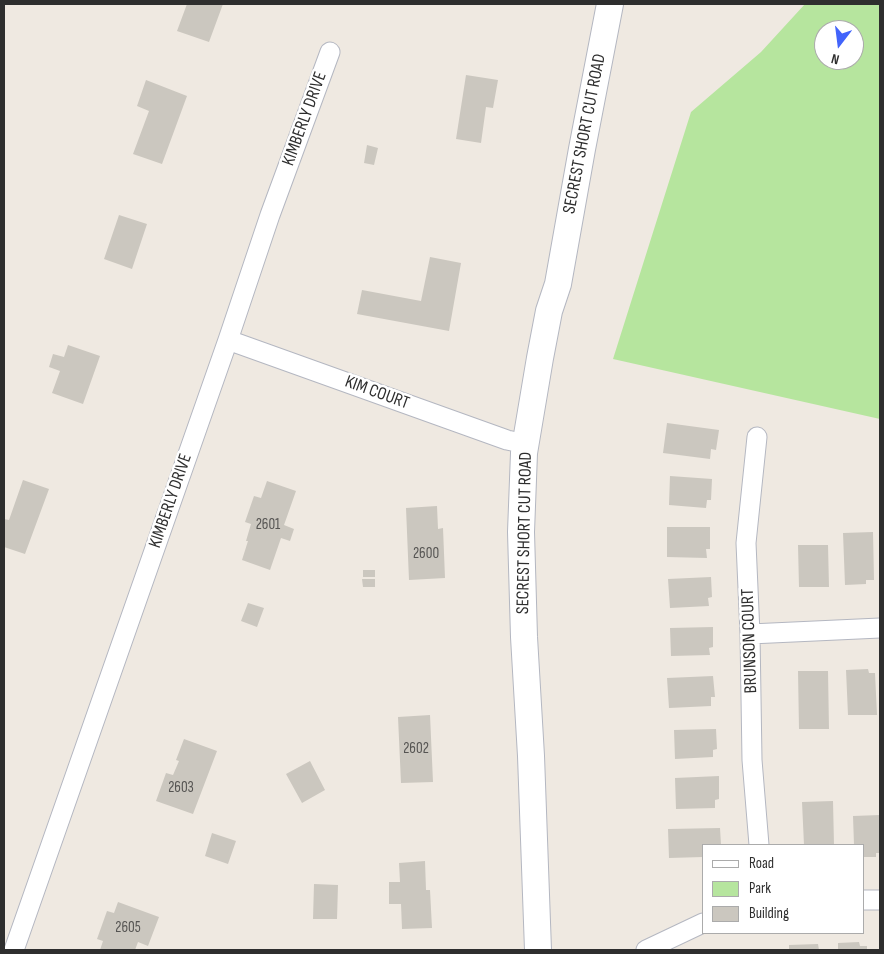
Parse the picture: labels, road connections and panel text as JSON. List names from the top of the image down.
{
  "streets": {
    "main road": ["SECREST SHORT CUT ROAD"],
    "street": ["KIMBERLY DRIVE", "KIM COURT", "BRUNSON COURT"]
  },
  "crossings": [
    ["KIMBERLY DRIVE", "KIM COURT"],
    ["SECREST SHORT CUT ROAD", "KIM COURT"]
  ],
  "house_numbers": [
    "2601",
    "2600",
    "2602",
    "2603",
    "2605"
  ],
  "legend": ["Road", "Park", "Building"],
  "north": "bottom"
}
